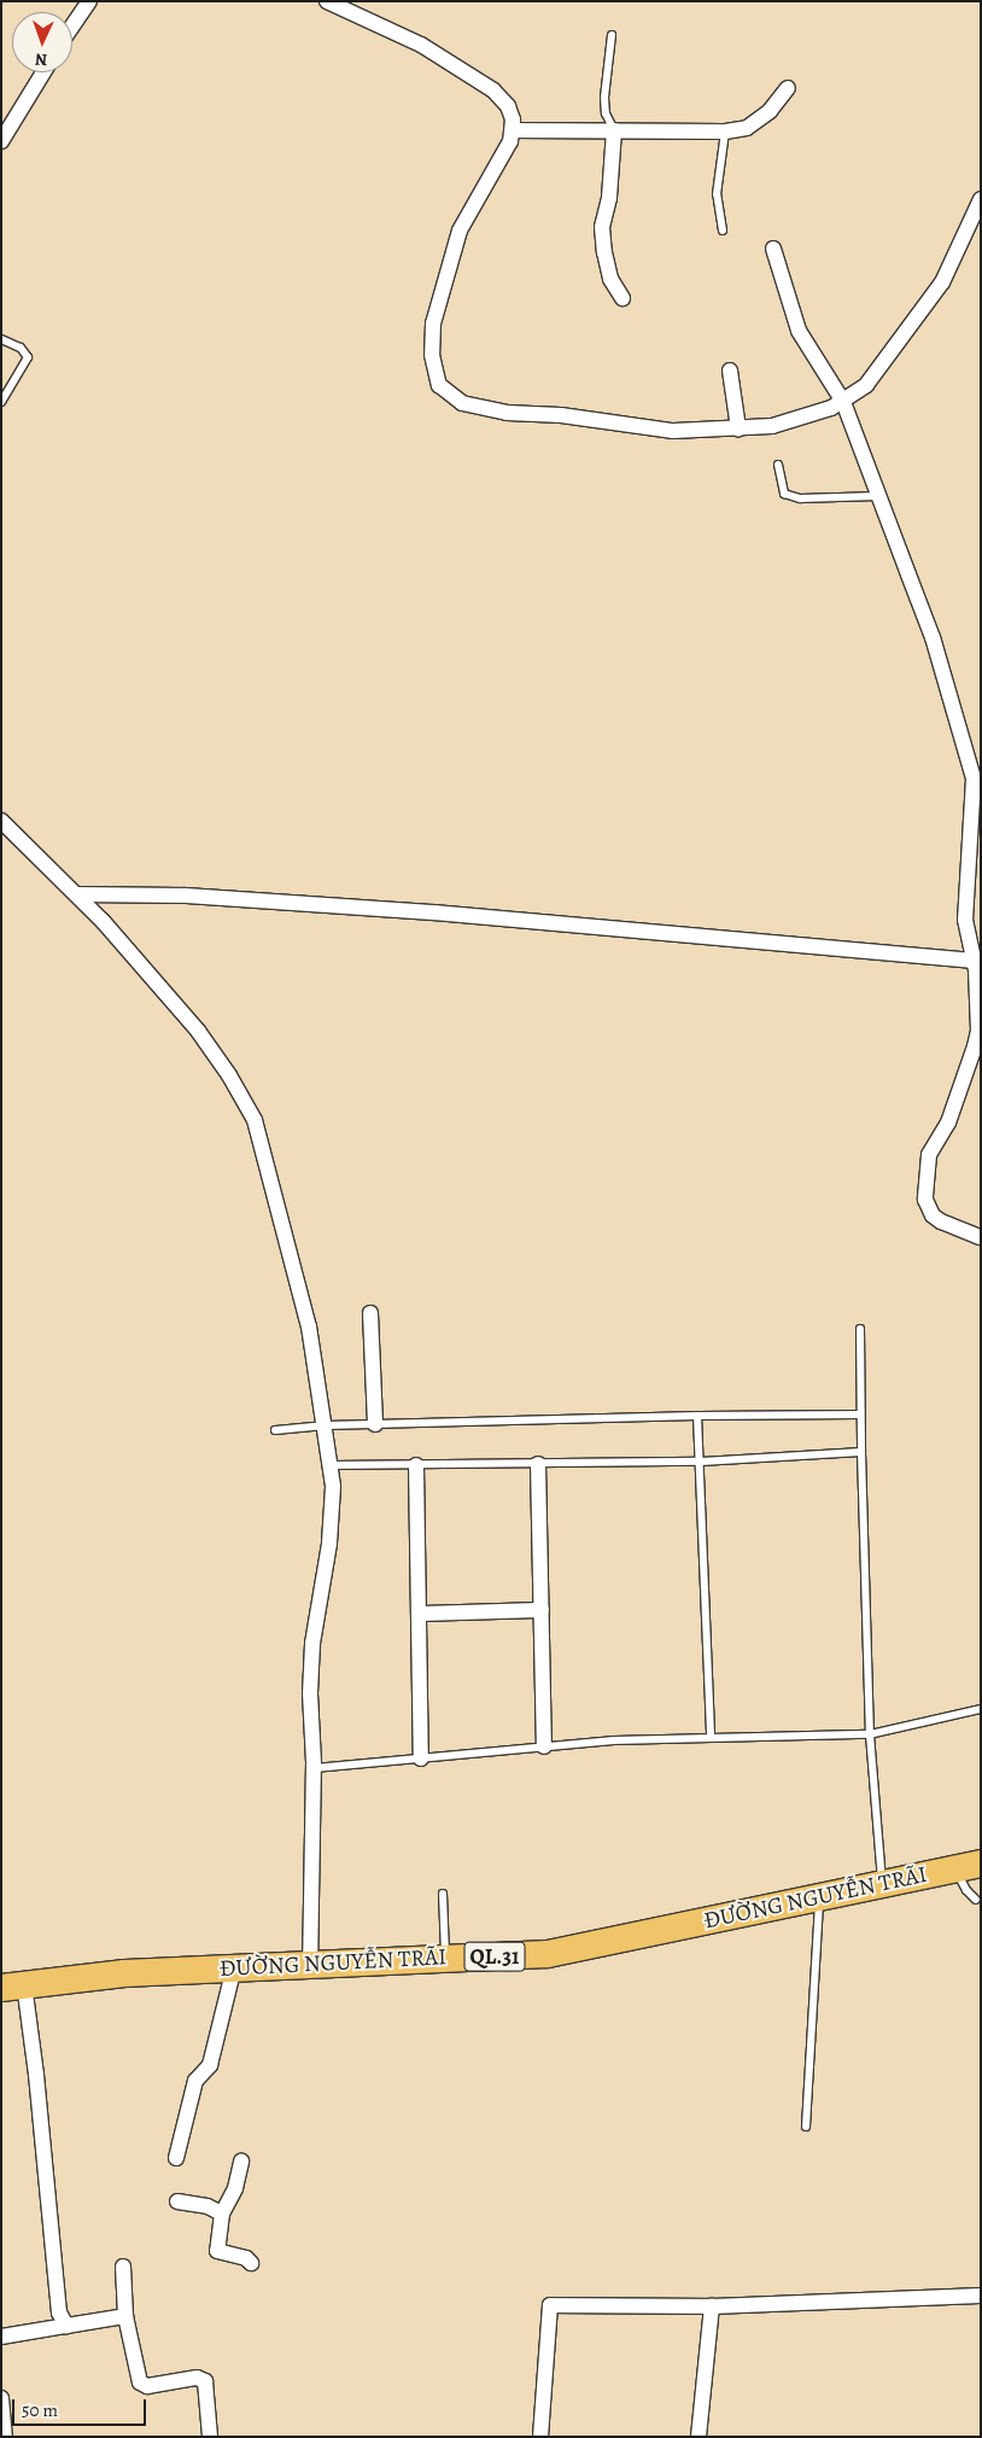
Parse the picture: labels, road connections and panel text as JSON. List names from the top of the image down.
{
  "streets": {
    "highway": ["ĐƯỜNG NGUYỄN TRÃI", "QL.31"]
  },
  "scale_bar": "50 m",
  "north": "bottom"
}
